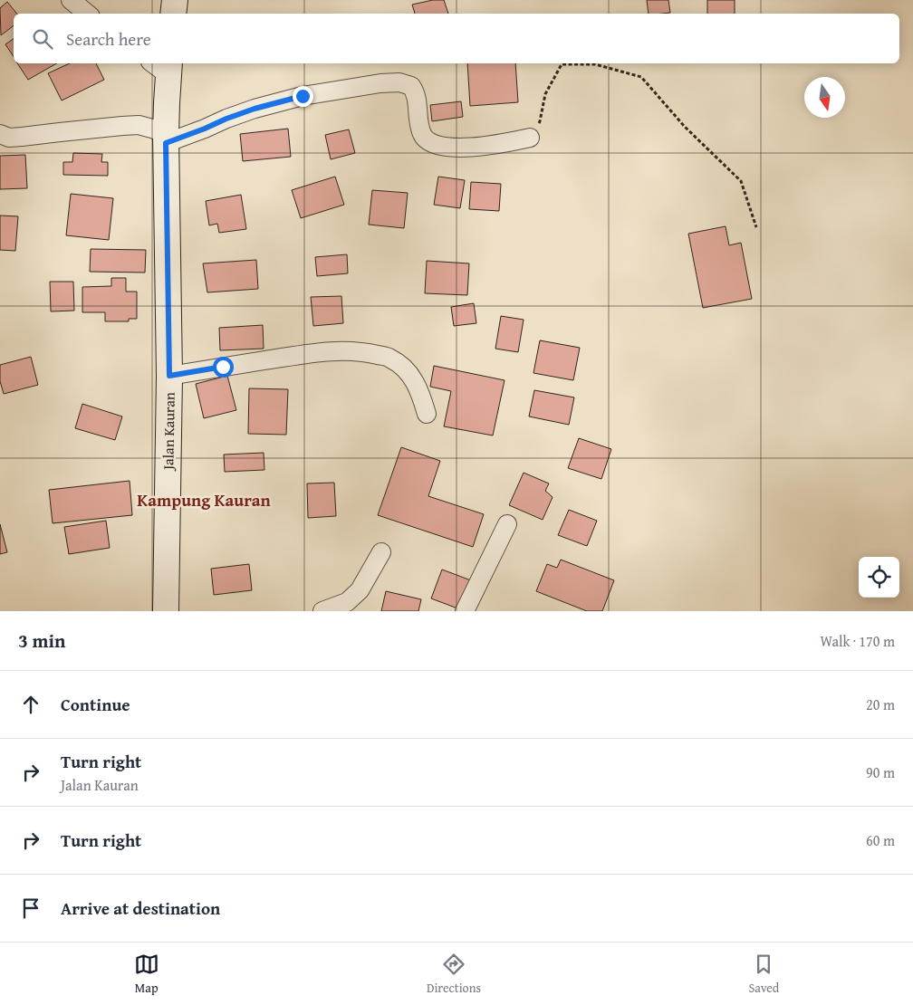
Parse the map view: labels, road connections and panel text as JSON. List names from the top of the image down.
{
  "streets": {
    "street": ["Jalan Kauran"]
  },
  "districts": ["Kampung Kauran"],
  "north": "bottom",
  "page": {
    "search": "Search here",
    "heading": ["3 min", "Walk · 170 m"],
    "list": [
      ["Continue", "20 m"],
      ["Turn right", "Jalan Kauran", "90 m"],
      ["Turn right", "60 m"],
      "Arrive at destination"
    ],
    "nav": ["Map", "Directions", "Saved"]
  }
}
